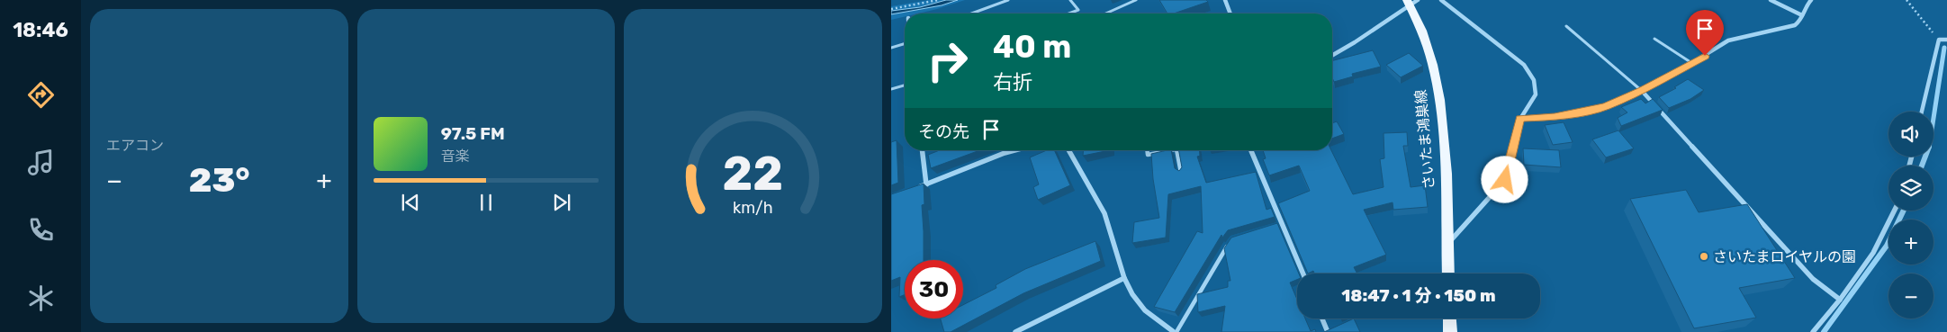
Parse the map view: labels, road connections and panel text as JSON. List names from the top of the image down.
{
  "streets": {
    "main road": ["さいたま鴻巣線"]
  },
  "places": ["さいたまロイヤルの園"],
  "page": {
    "tabs": "18:46",
    "tile": "エアコン",
    "turn": ["40 m", "右折"],
    "then": "その先",
    "map_buttons": ["+", "−"],
    "song": ["97.5 FM", "音楽"],
    "heat": ["−", "23°", "+"],
    "limit": "30",
    "trip": "18:47 · 1 分 · 150 m",
    "gauge": ["22", "km/h"]
  }
}
